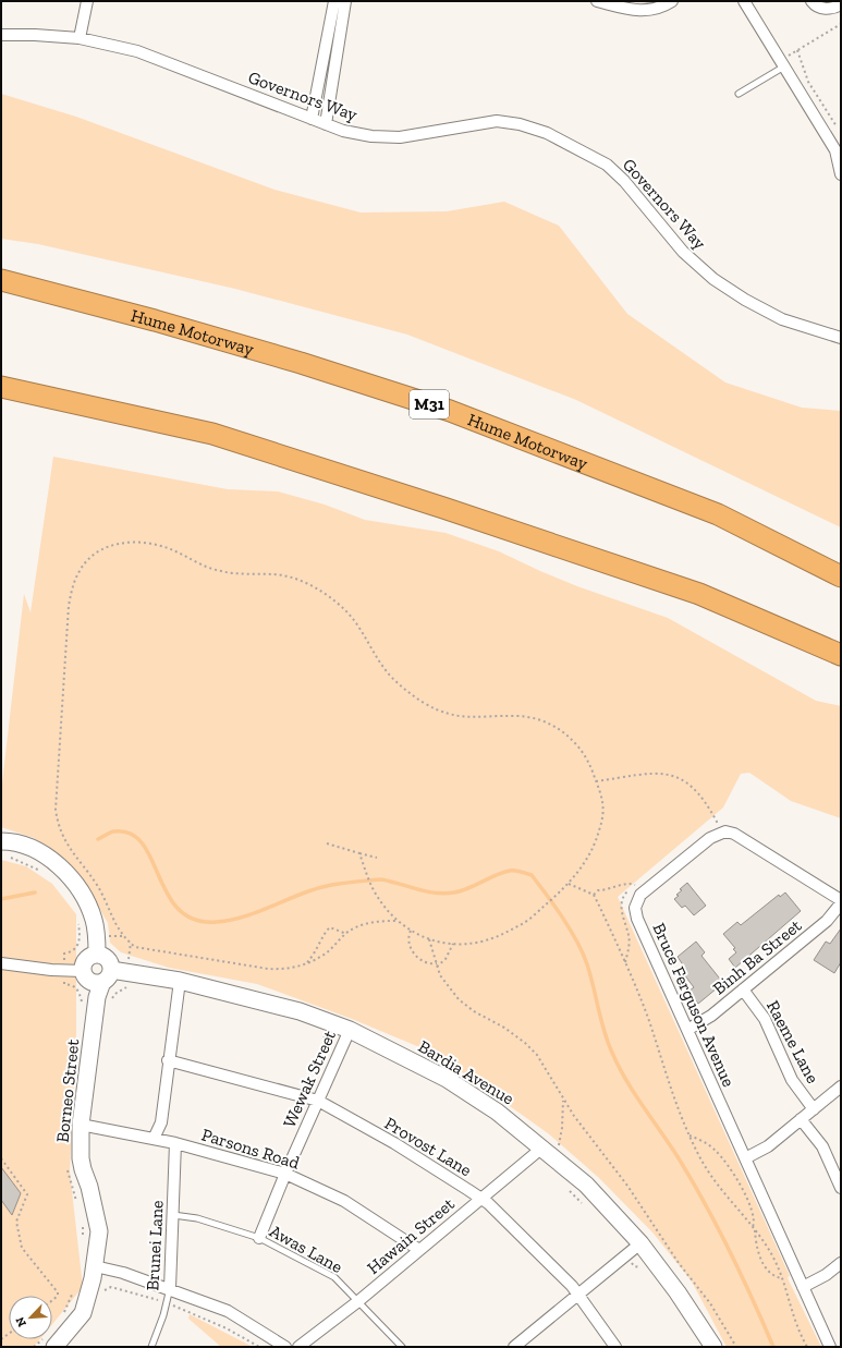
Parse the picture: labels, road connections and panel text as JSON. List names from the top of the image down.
{
  "streets": {
    "highway": ["Hume Motorway", "M31"],
    "street": [
      "Governors Way",
      "Binh Ba Street",
      "Bruce Ferguson Avenue",
      "Raeme Lane",
      "Bardia Avenue",
      "Wewak Street",
      "Borneo Street",
      "Provost Lane",
      "Parsons Road",
      "Hawain Street",
      "Brunei Lane"
    ],
    "lane": ["Awas Lane"]
  },
  "crossings": [
    ["Binh Ba Street", "Bruce Ferguson Avenue"],
    ["Binh Ba Street", "Raeme Lane"],
    ["Bardia Avenue", "Wewak Street"],
    ["Bardia Avenue", "Borneo Street"],
    ["Bardia Avenue", "Hawain Street"],
    ["Wewak Street", "Provost Lane"],
    ["Wewak Street", "Parsons Road"],
    ["Wewak Street", "Awas Lane"],
    ["Borneo Street", "Parsons Road"],
    ["Provost Lane", "Hawain Street"],
    ["Parsons Road", "Hawain Street"],
    ["Parsons Road", "Brunei Lane"],
    ["Hawain Street", "Awas Lane"],
    ["Brunei Lane", "Awas Lane"]
  ],
  "north": "bottom left"
}
